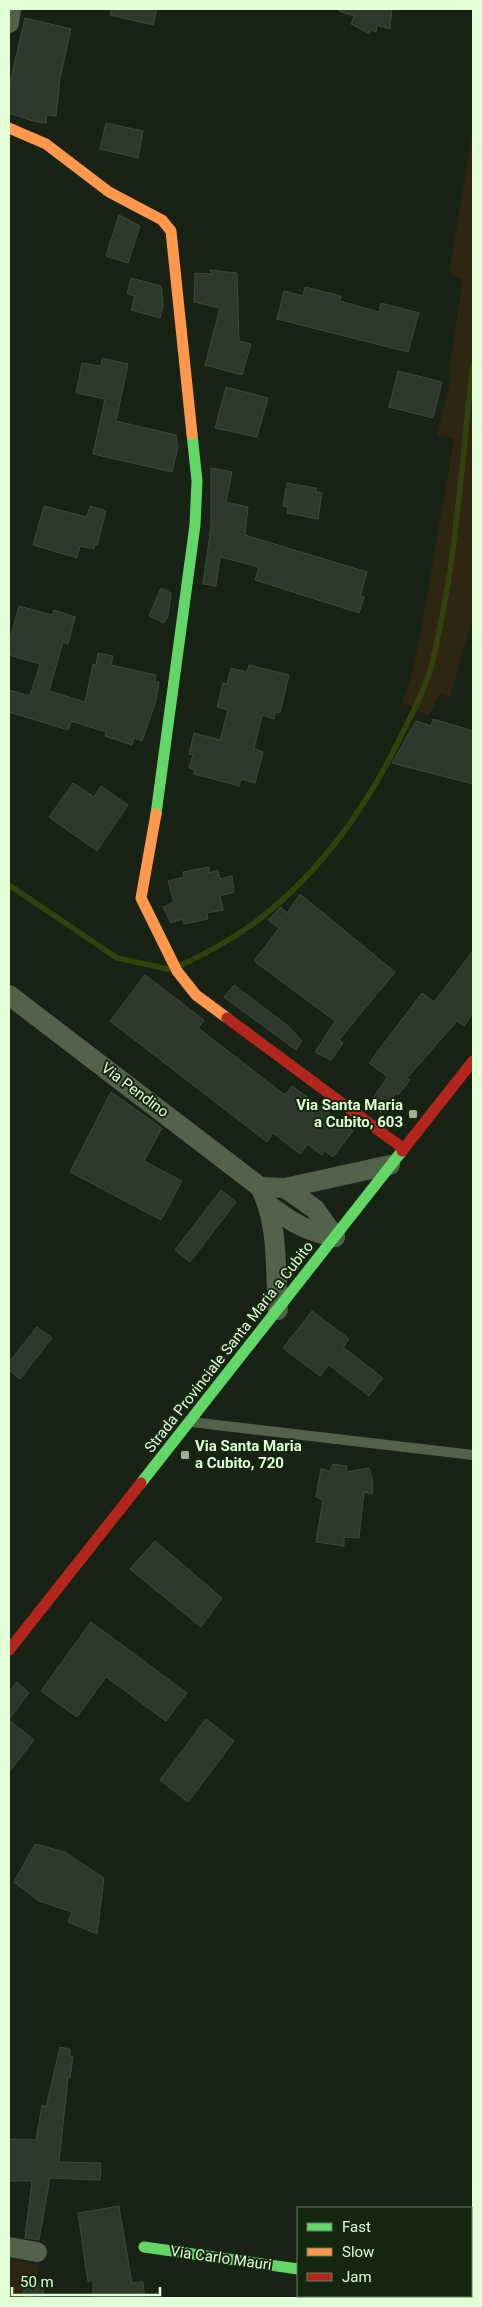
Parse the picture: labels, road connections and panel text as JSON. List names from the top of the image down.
{
  "streets": {
    "street": ["Via Pendino", "Strada Provinciale Santa Maria a Cubito", "Via Carlo Mauri"]
  },
  "crossings": [
    ["Via Pendino", "Strada Provinciale Santa Maria a Cubito"]
  ],
  "places": {
    "transit": ["Via Santa Maria a Cubito, 603", "Via Santa Maria a Cubito, 720"]
  },
  "legend": ["Fast", "Slow", "Jam"],
  "scale_bar": "50 m"
}
